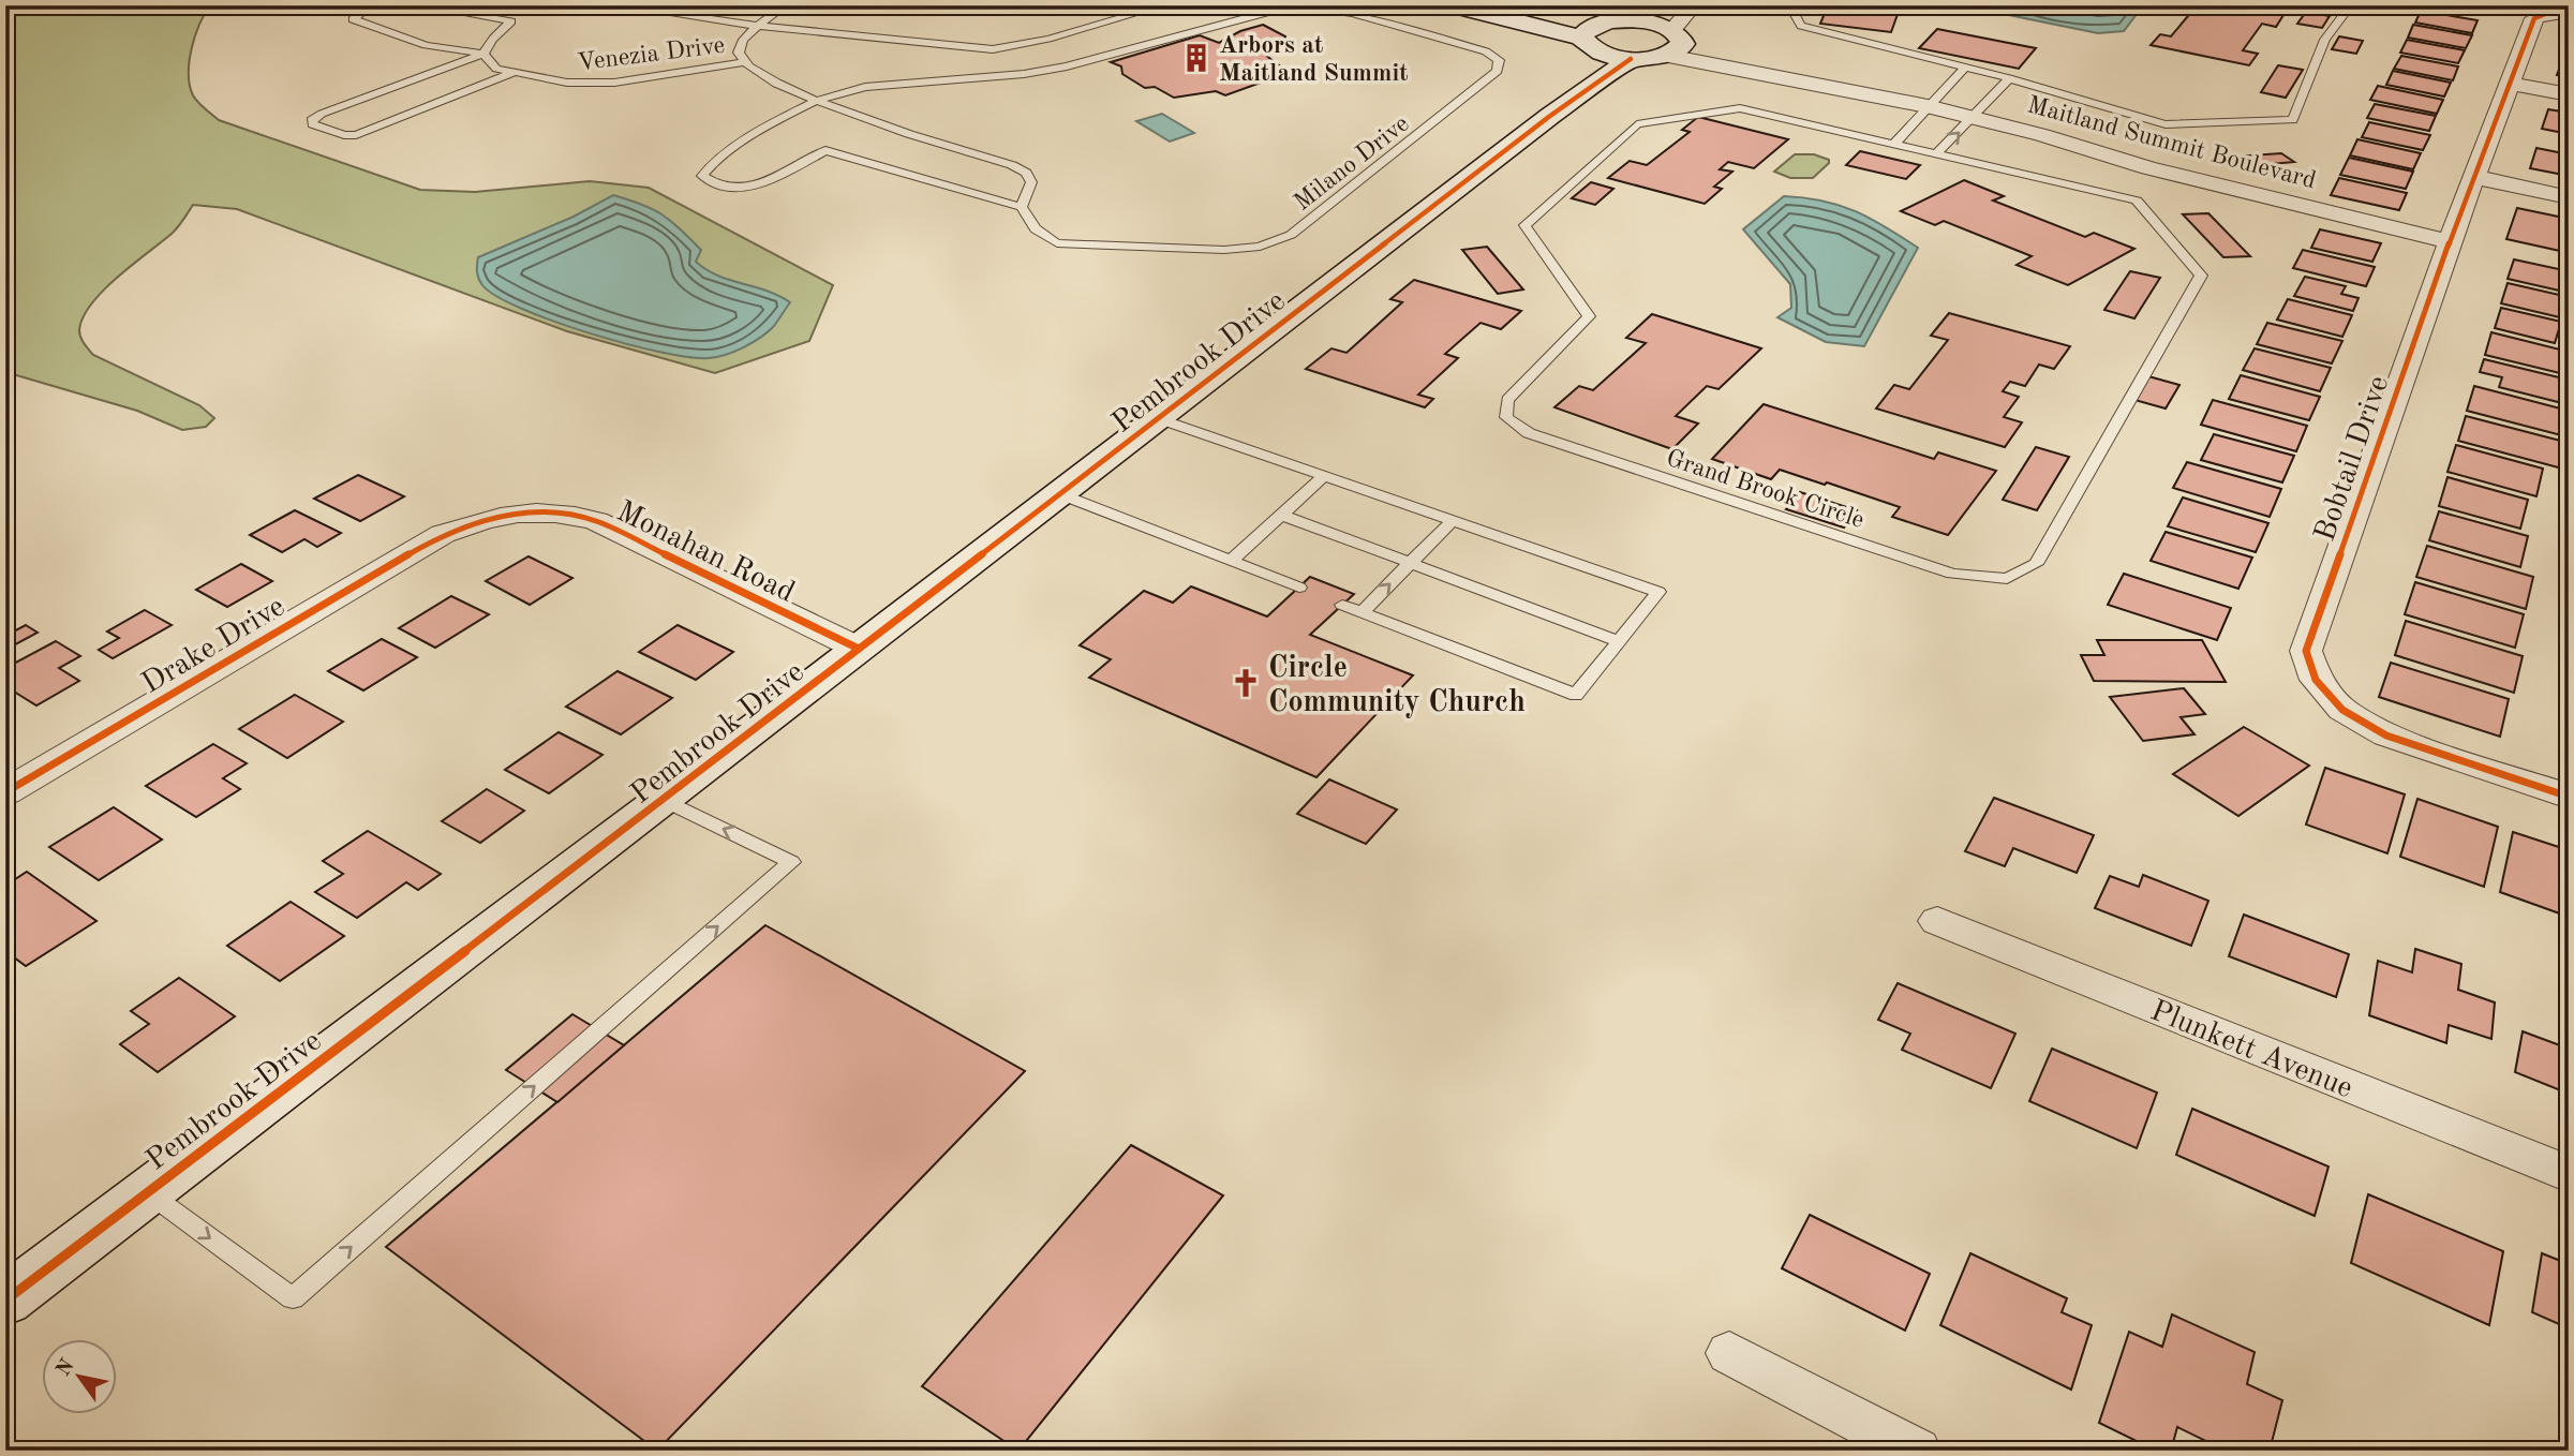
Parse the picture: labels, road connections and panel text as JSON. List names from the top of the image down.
{
  "streets": {
    "street": [
      "Maitland Summit Boulevard",
      "Pembrook Drive",
      "Bobtail Drive",
      "Monahan Road",
      "Drake Drive",
      "Plunkett Avenue"
    ],
    "lane": ["Venezia Drive", "Milano Drive", "Grand Brook Circle"]
  },
  "crossings": [
    ["Maitland Summit Boulevard", "Bobtail Drive"],
    ["Pembrook Drive", "Monahan Road"],
    ["Monahan Road", "Drake Drive"]
  ],
  "places": {
    "building": ["Arbors at Maitland Summit"],
    "church": ["Circle Community Church"]
  },
  "north": "top left"
}
